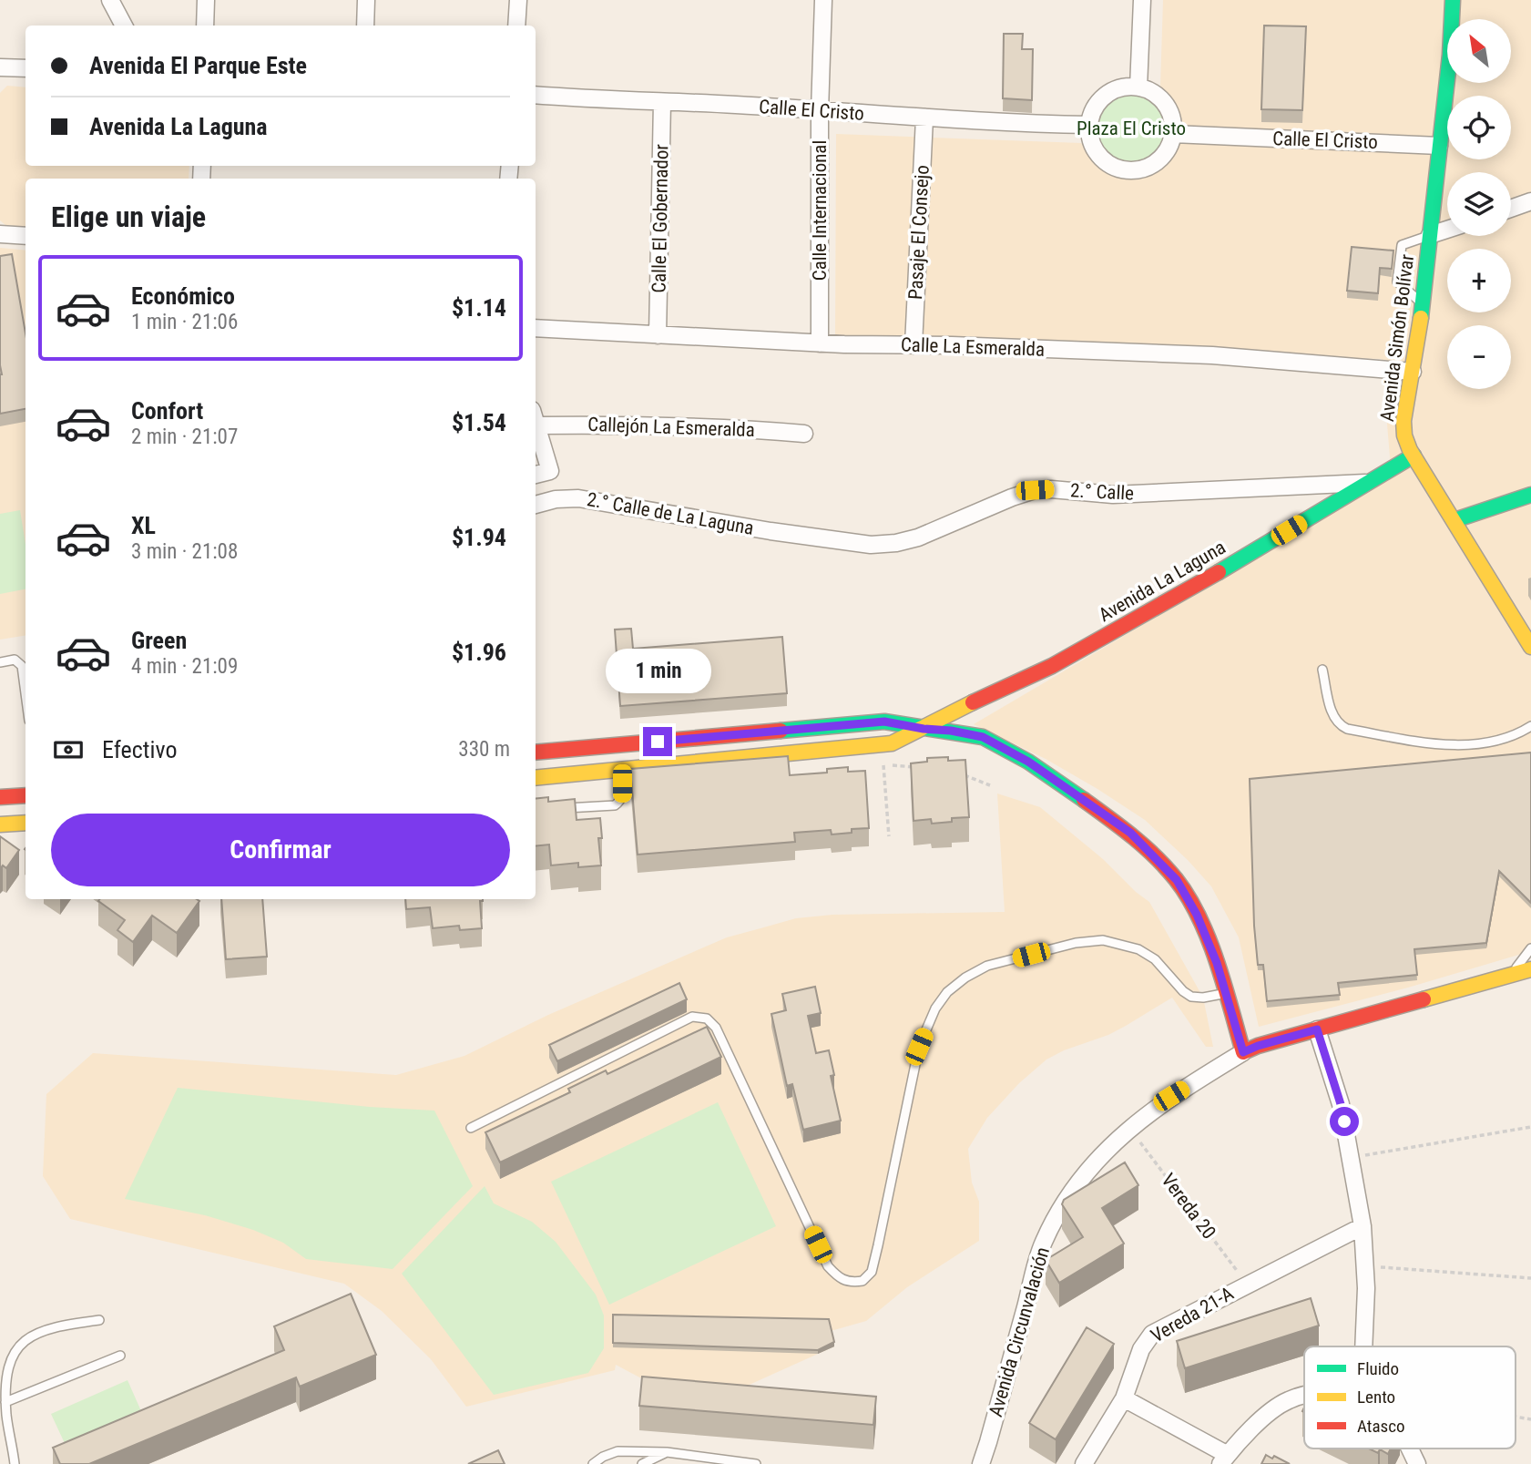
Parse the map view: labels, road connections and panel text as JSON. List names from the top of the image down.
{
  "streets": {
    "street": [
      "Calle El Cristo",
      "Calle Internacional",
      "Calle El Gobernador",
      "Pasaje El Consejo",
      "Avenida Simón Bolívar",
      "Calle La Esmeralda",
      "Callejón La Esmeralda",
      "2.° Calle",
      "2.° Calle de La Laguna",
      "Avenida La Laguna",
      "Vereda 21-A",
      "Avenida Circunvalación"
    ],
    "path": ["Vereda 20"]
  },
  "crossings": [
    ["Calle El Cristo", "Calle Internacional"],
    ["Calle El Cristo", "Calle El Gobernador"],
    ["Calle El Cristo", "Pasaje El Consejo"],
    ["Calle El Cristo", "Avenida Simón Bolívar"],
    ["Calle Internacional", "Calle La Esmeralda"],
    ["Calle El Gobernador", "Calle La Esmeralda"],
    ["Pasaje El Consejo", "Calle La Esmeralda"],
    ["Avenida Simón Bolívar", "Calle La Esmeralda"],
    ["Avenida Simón Bolívar", "Avenida La Laguna"],
    ["2.° Calle", "2.° Calle de La Laguna"],
    ["2.° Calle", "Avenida La Laguna"],
    ["Vereda 20", "Vereda 21-A"],
    ["Vereda 20", "Avenida Circunvalación"]
  ],
  "parks": ["Plaza El Cristo"],
  "legend": ["Fluido", "Lento", "Atasco"],
  "north": "top left",
  "page": {
    "map_buttons": ["+", "−"],
    "banner": ["Avenida El Parque Este", "Avenida La Laguna"],
    "heading": "Elige un viaje",
    "list": [
      {
        "name": "Económico",
        "note": "1 min · 21:06",
        "value": "$1.14"
      },
      {
        "name": "Confort",
        "note": "2 min · 21:07",
        "value": "$1.54"
      },
      {
        "name": "XL",
        "note": "3 min · 21:08",
        "value": "$1.94"
      },
      {
        "name": "Green",
        "note": "4 min · 21:09",
        "value": "$1.96"
      }
    ],
    "bubble": "1 min",
    "pay": ["Efectivo", "330 m"],
    "buttons": "Confirmar"
  }
}
